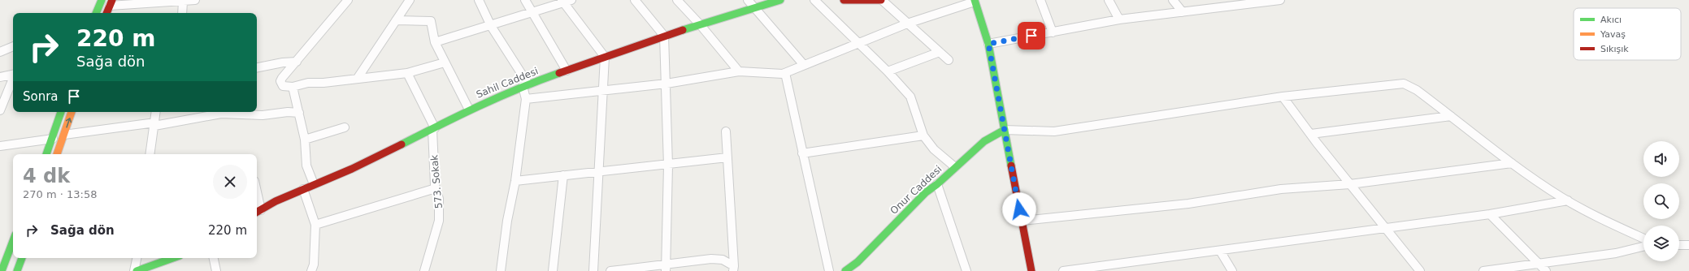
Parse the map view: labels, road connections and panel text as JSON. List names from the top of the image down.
{
  "streets": {
    "street": ["Sahil Caddesi", "573. Sokak", "Onur Caddesi"]
  },
  "crossings": [
    ["Sahil Caddesi", "573. Sokak"]
  ],
  "legend": ["Akıcı", "Yavaş", "Sıkışık"],
  "page": {
    "turn": ["220 m", "Sağa dön"],
    "then": "Sonra",
    "heading": ["4 dk", "270 m · 13:58"],
    "list": [
      {
        "name": "Sağa dön",
        "value": "220 m"
      }
    ]
  }
}
